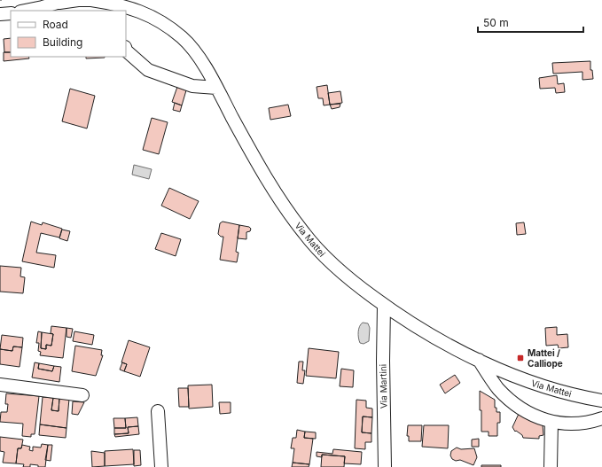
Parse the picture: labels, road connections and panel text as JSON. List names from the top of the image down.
{
  "streets": {
    "street": ["Via Mattei", "Via Martini"]
  },
  "crossings": [
    ["Via Mattei", "Via Martini"]
  ],
  "places": {
    "transit": ["Mattei / Calliope"]
  },
  "legend": ["Road", "Building"],
  "scale_bar": "50 m"
}
